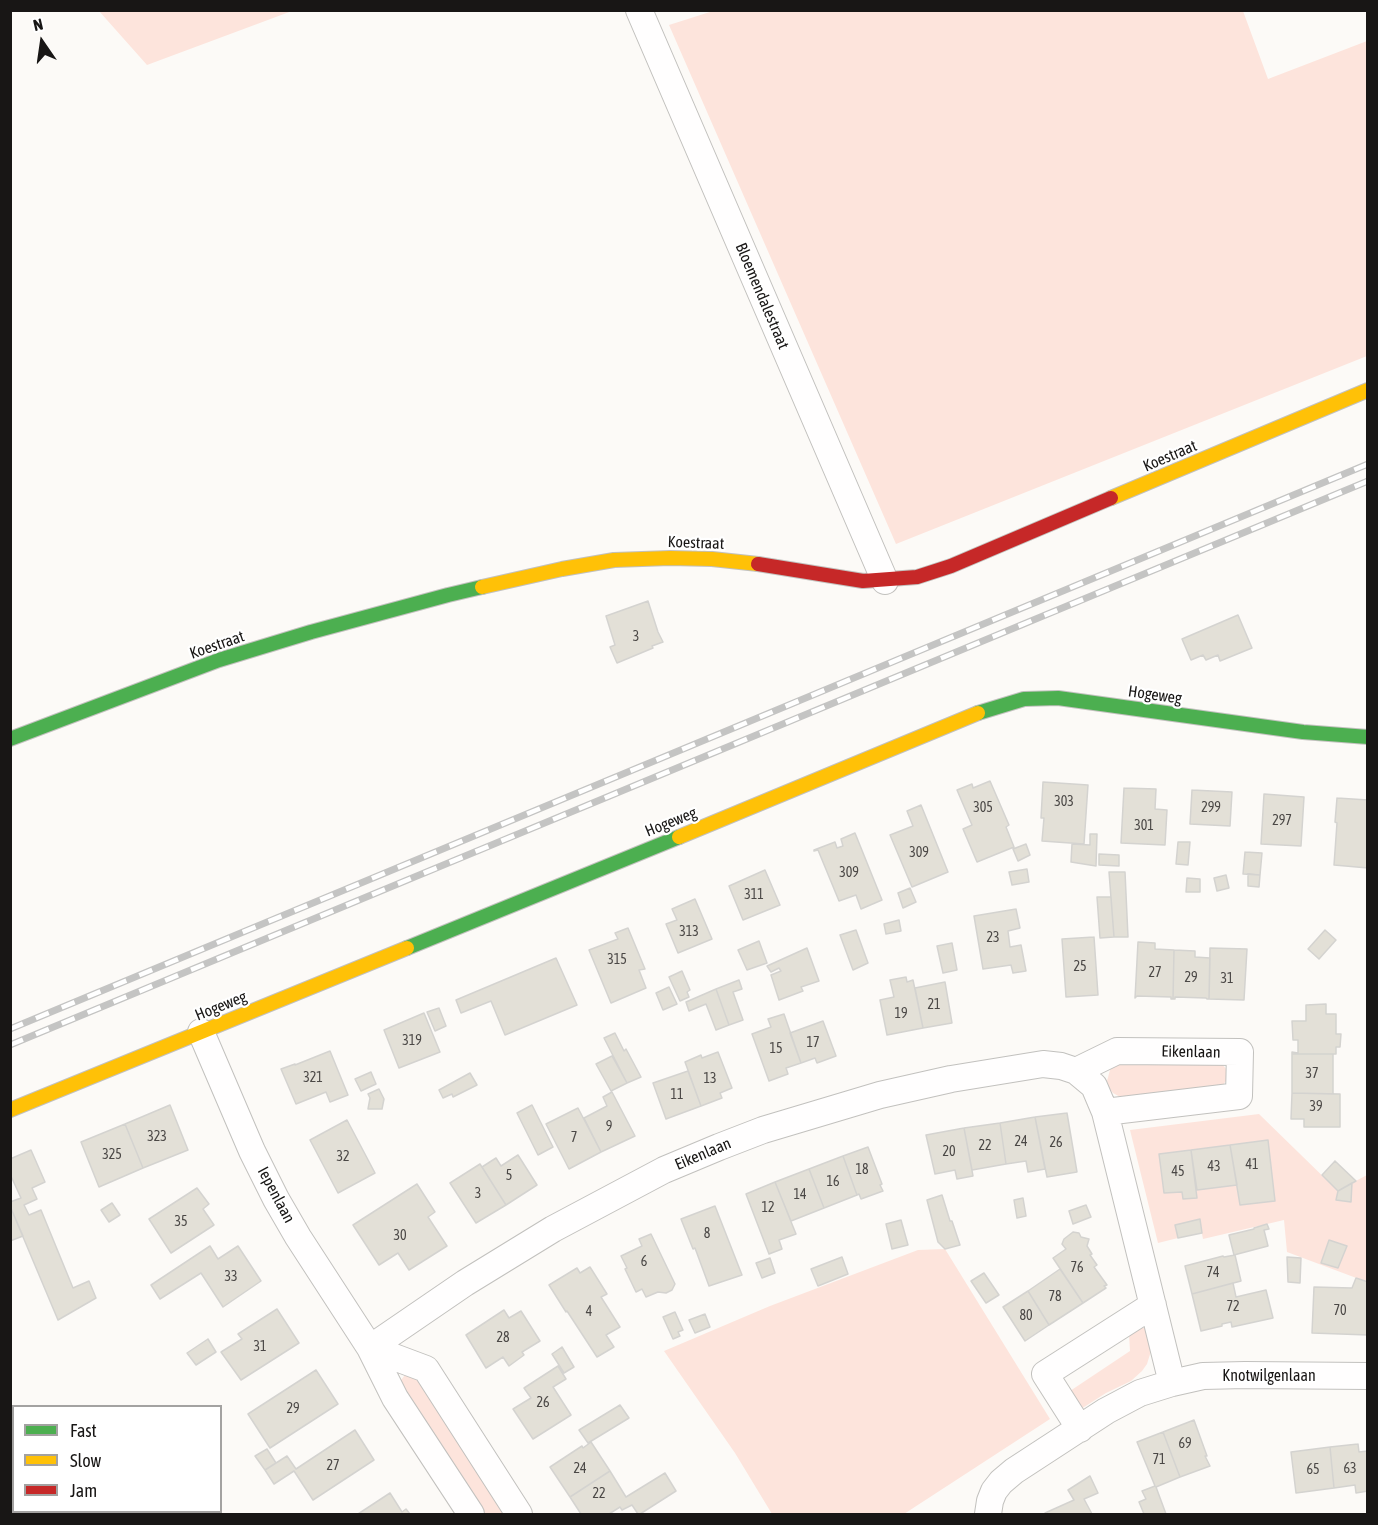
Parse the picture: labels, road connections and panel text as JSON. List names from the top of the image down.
{
  "streets": {
    "street": [
      "Bloemendalestraat",
      "Koestraat",
      "Hogeweg",
      "Eikenlaan",
      "Iepenlaan",
      "Knotwilgenlaan"
    ]
  },
  "crossings": [
    ["Bloemendalestraat", "Koestraat"],
    ["Hogeweg", "Iepenlaan"],
    ["Eikenlaan", "Iepenlaan"]
  ],
  "house_numbers": [
    "3",
    "303",
    "305",
    "299",
    "297",
    "301",
    "309",
    "309",
    "311",
    "313",
    "23",
    "315",
    "25",
    "27",
    "29",
    "31",
    "21",
    "19",
    "319",
    "17",
    "15",
    "37",
    "321",
    "13",
    "11",
    "39",
    "9",
    "323",
    "7",
    "24",
    "26",
    "22",
    "20",
    "325",
    "32",
    "41",
    "43",
    "18",
    "45",
    "5",
    "16",
    "3",
    "14",
    "12",
    "35",
    "8",
    "30",
    "6",
    "76",
    "74",
    "33",
    "78",
    "72",
    "70",
    "4",
    "80",
    "28",
    "31",
    "26",
    "29",
    "69",
    "71",
    "27",
    "24",
    "63",
    "65",
    "22"
  ],
  "legend": ["Fast", "Slow", "Jam"],
  "north": "top"
}
